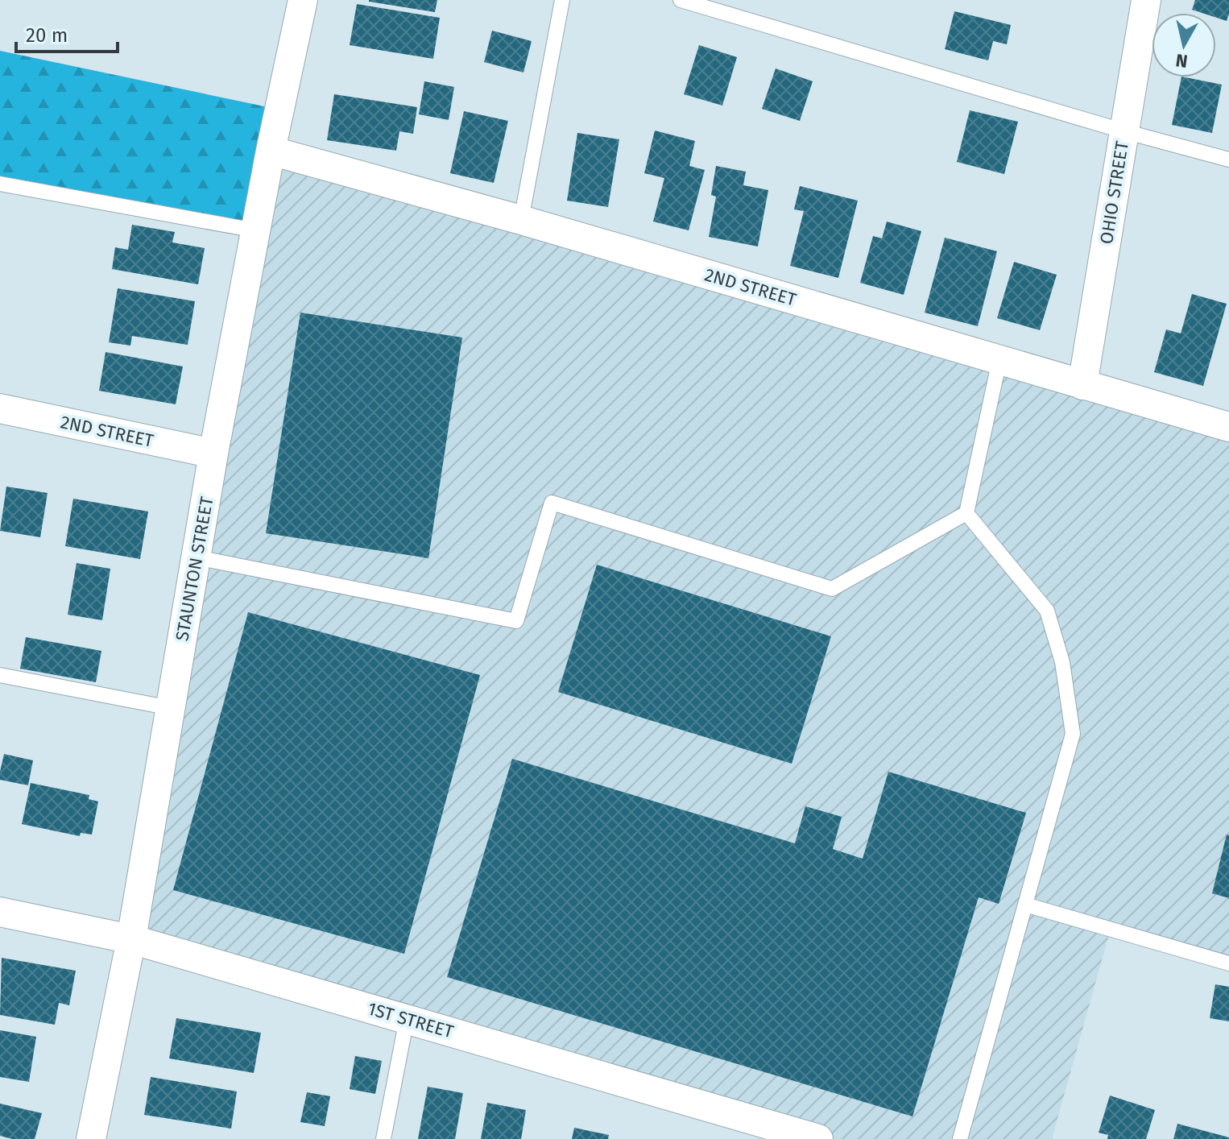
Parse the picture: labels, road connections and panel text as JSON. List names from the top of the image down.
{
  "streets": {
    "street": [
      "OHIO STREET",
      "2ND STREET",
      "STAUNTON STREET",
      "1ST STREET"
    ]
  },
  "crossings": [
    ["OHIO STREET", "2ND STREET"],
    ["2ND STREET", "STAUNTON STREET"],
    ["STAUNTON STREET", "1ST STREET"]
  ],
  "scale_bar": "20 m",
  "north": "bottom"
}
